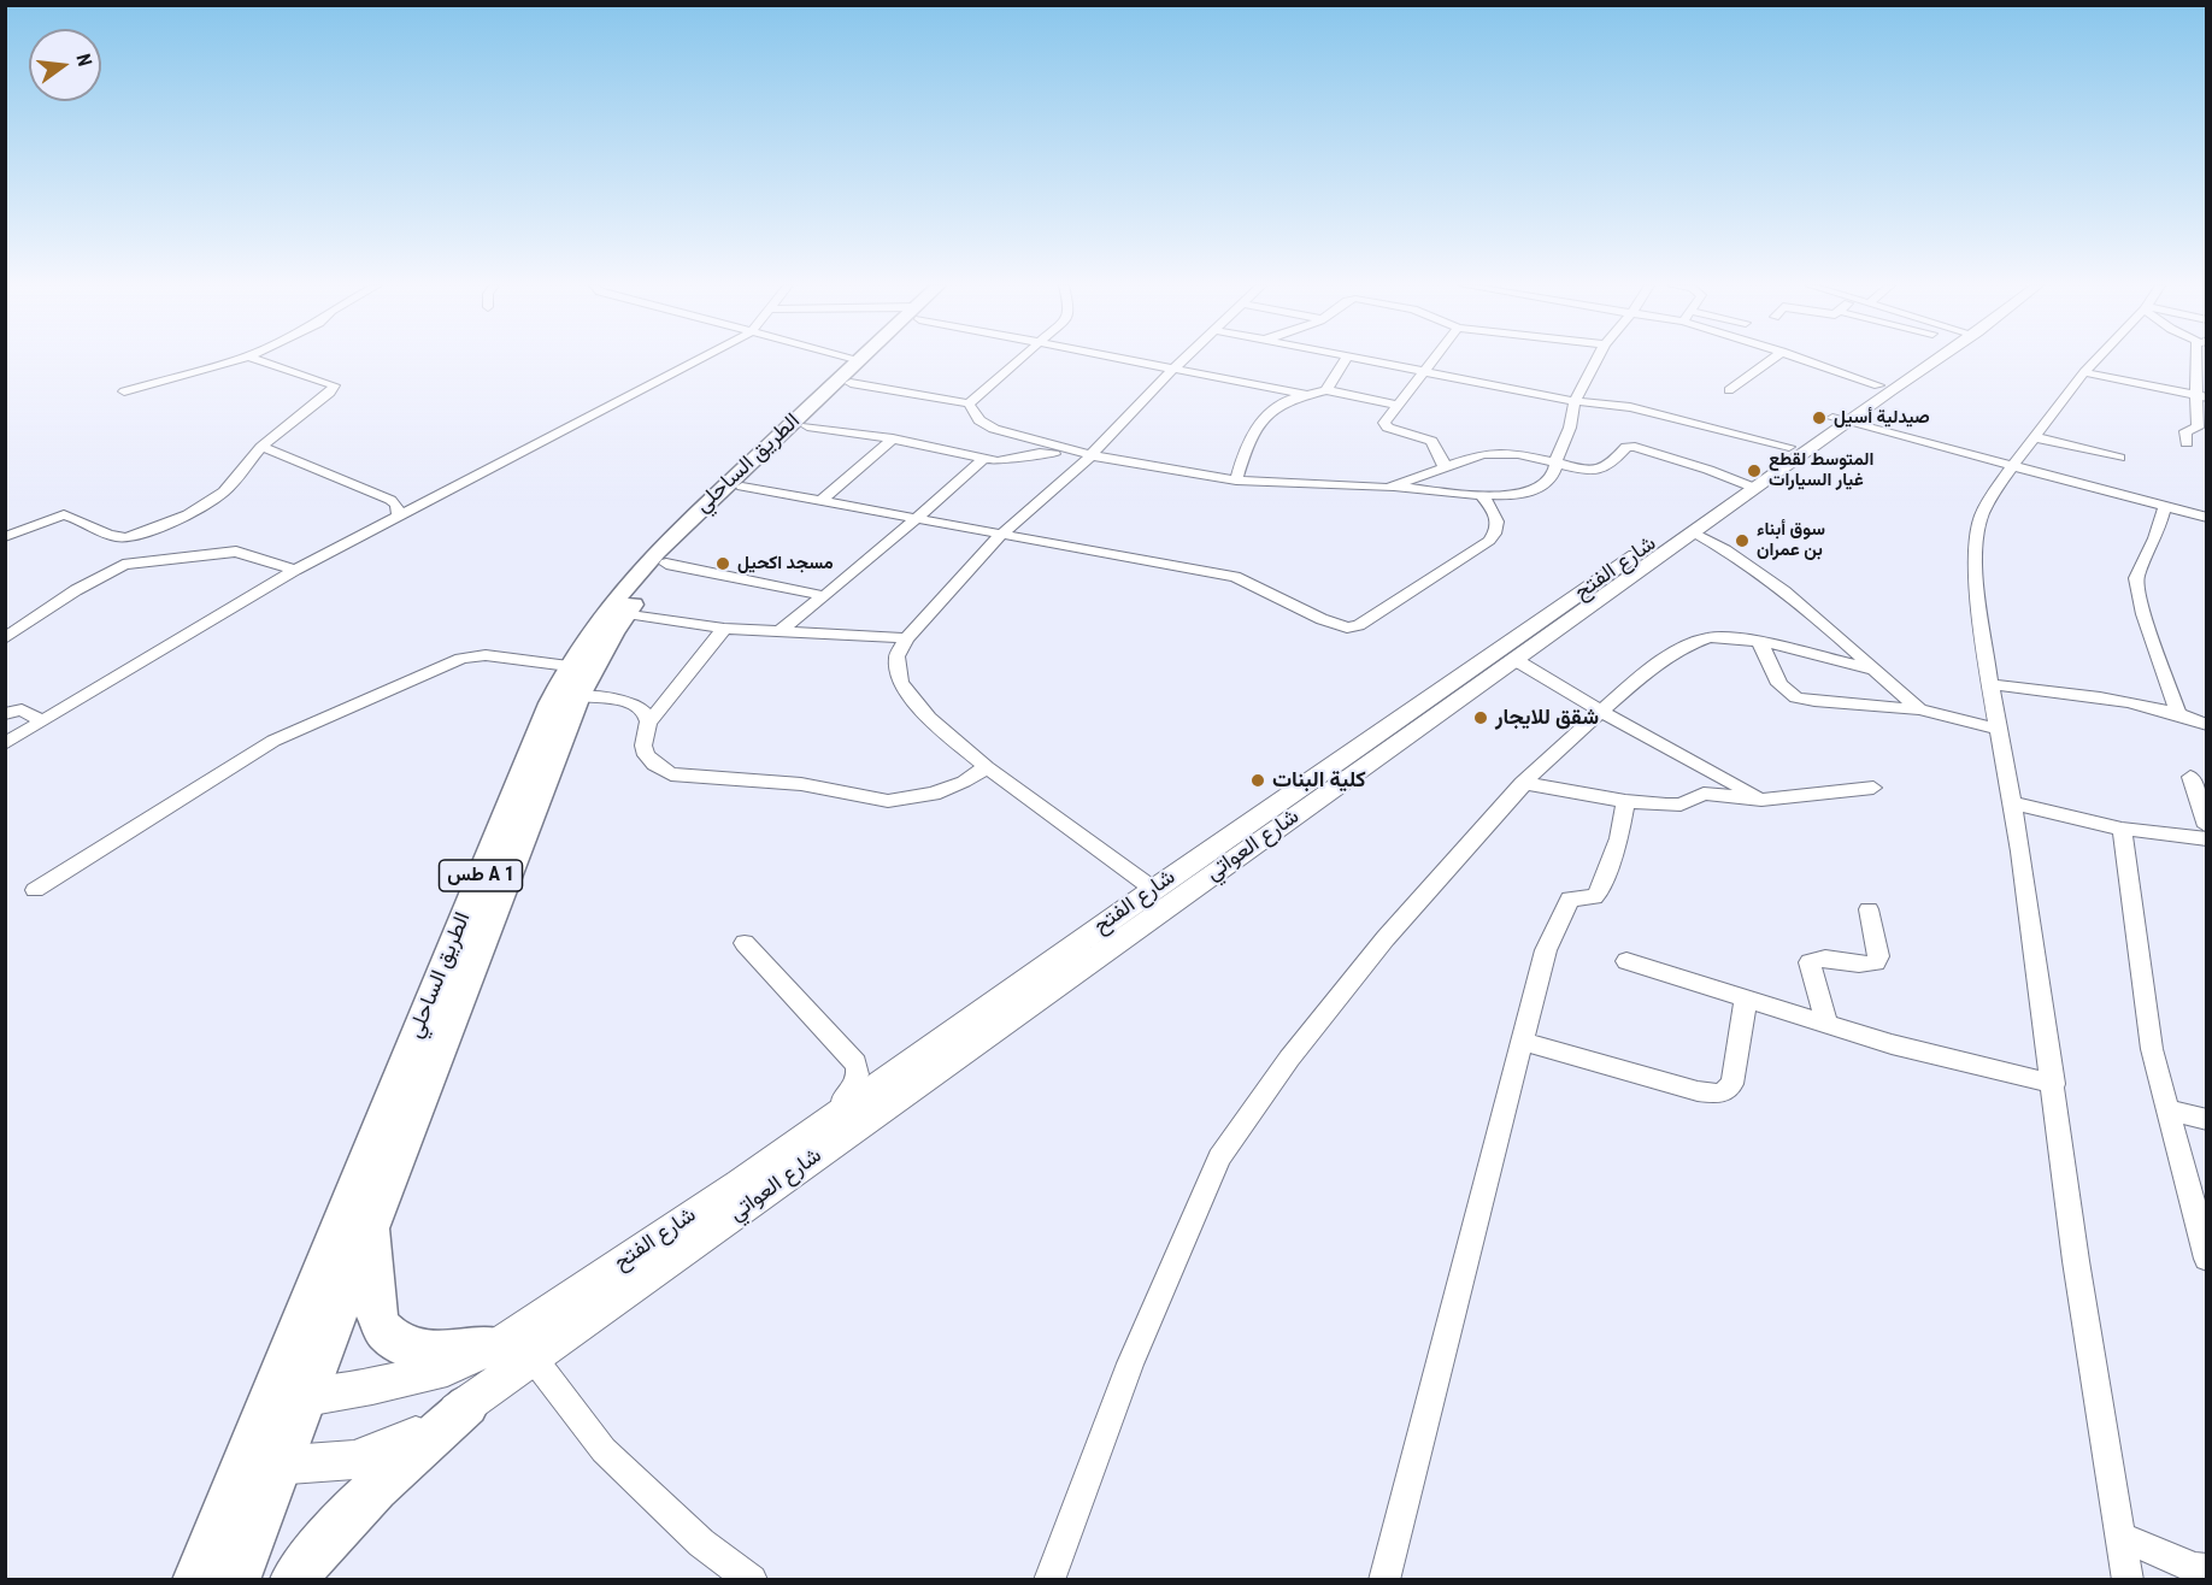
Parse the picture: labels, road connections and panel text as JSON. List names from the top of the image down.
{
  "streets": {
    "highway": ["الطريق الساحلي", "طس A 1"],
    "main road": ["شارع الفتح", "شارع العواتي"]
  },
  "crossings": [
    ["الطريق الساحلي", "شارع الفتح"],
    ["الطريق الساحلي", "شارع العواتي"],
    ["شارع الفتح", "شارع العواتي"]
  ],
  "places": [
    "صيدلية أسيل",
    "المتوسط لقطع غيار السيارات",
    "سوق أبناء بن عمران",
    "مسجد اكحيل",
    "شقق للايجار",
    "كلية البنات"
  ],
  "north": "right"
}
